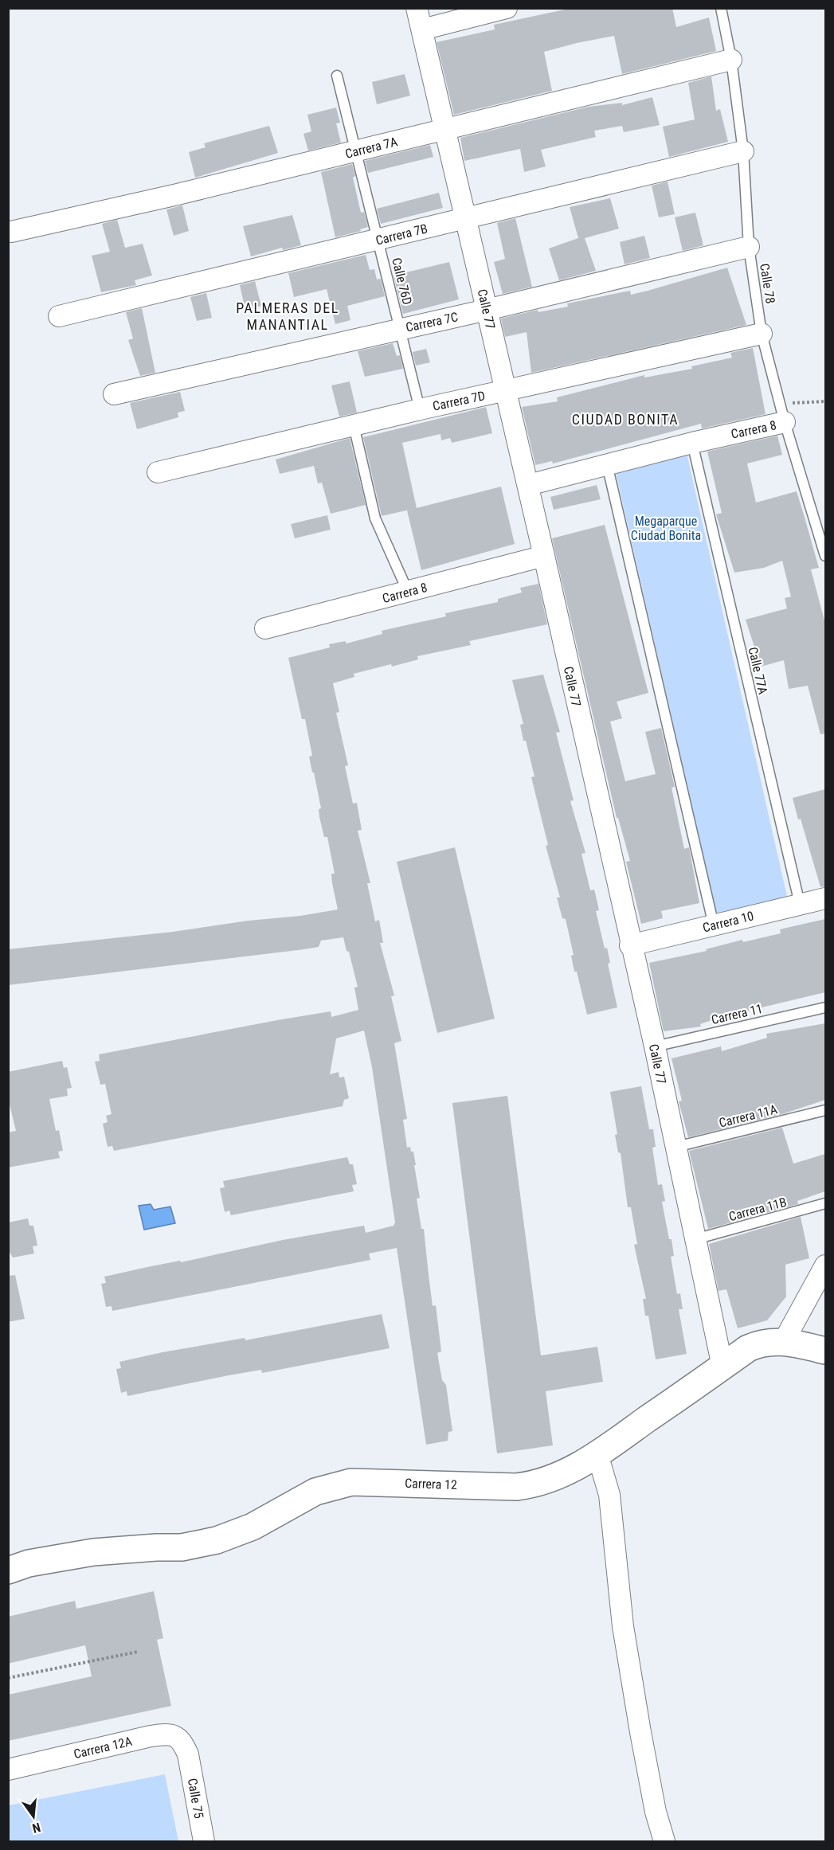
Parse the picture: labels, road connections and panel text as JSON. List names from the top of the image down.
{
  "streets": {
    "main road": ["Carrera 12"],
    "street": [
      "Carrera 7A",
      "Carrera 7B",
      "Calle 77",
      "Carrera 7C",
      "Carrera 7D",
      "Carrera 8",
      "Carrera 10",
      "Carrera 12A",
      "Calle 75"
    ],
    "lane": [
      "Calle 76D",
      "Calle 78",
      "Calle 77A",
      "Carrera 11",
      "Carrera 11A",
      "Carrera 11B"
    ]
  },
  "crossings": [
    ["Carrera 7A", "Calle 76D"],
    ["Carrera 7A", "Calle 78"],
    ["Carrera 7A", "Calle 77"],
    ["Carrera 7B", "Calle 76D"],
    ["Carrera 7B", "Calle 78"],
    ["Carrera 7B", "Calle 77"],
    ["Calle 76D", "Carrera 7C"],
    ["Calle 76D", "Carrera 7D"],
    ["Calle 78", "Carrera 7C"],
    ["Calle 78", "Carrera 7D"],
    ["Calle 78", "Carrera 8"],
    ["Calle 77", "Carrera 7C"],
    ["Calle 77", "Carrera 7D"],
    ["Calle 77", "Carrera 8"],
    ["Calle 77", "Carrera 10"],
    ["Calle 77", "Carrera 11"],
    ["Calle 77", "Carrera 11A"],
    ["Calle 77", "Carrera 11B"],
    ["Calle 77", "Carrera 12"],
    ["Carrera 8", "Calle 77A"],
    ["Calle 77A", "Carrera 10"],
    ["Carrera 12A", "Calle 75"]
  ],
  "districts": ["PALMERAS DEL MANANTIAL", "CIUDAD BONITA"],
  "parks": ["Megaparque Ciudad Bonita"],
  "north": "bottom"
}
